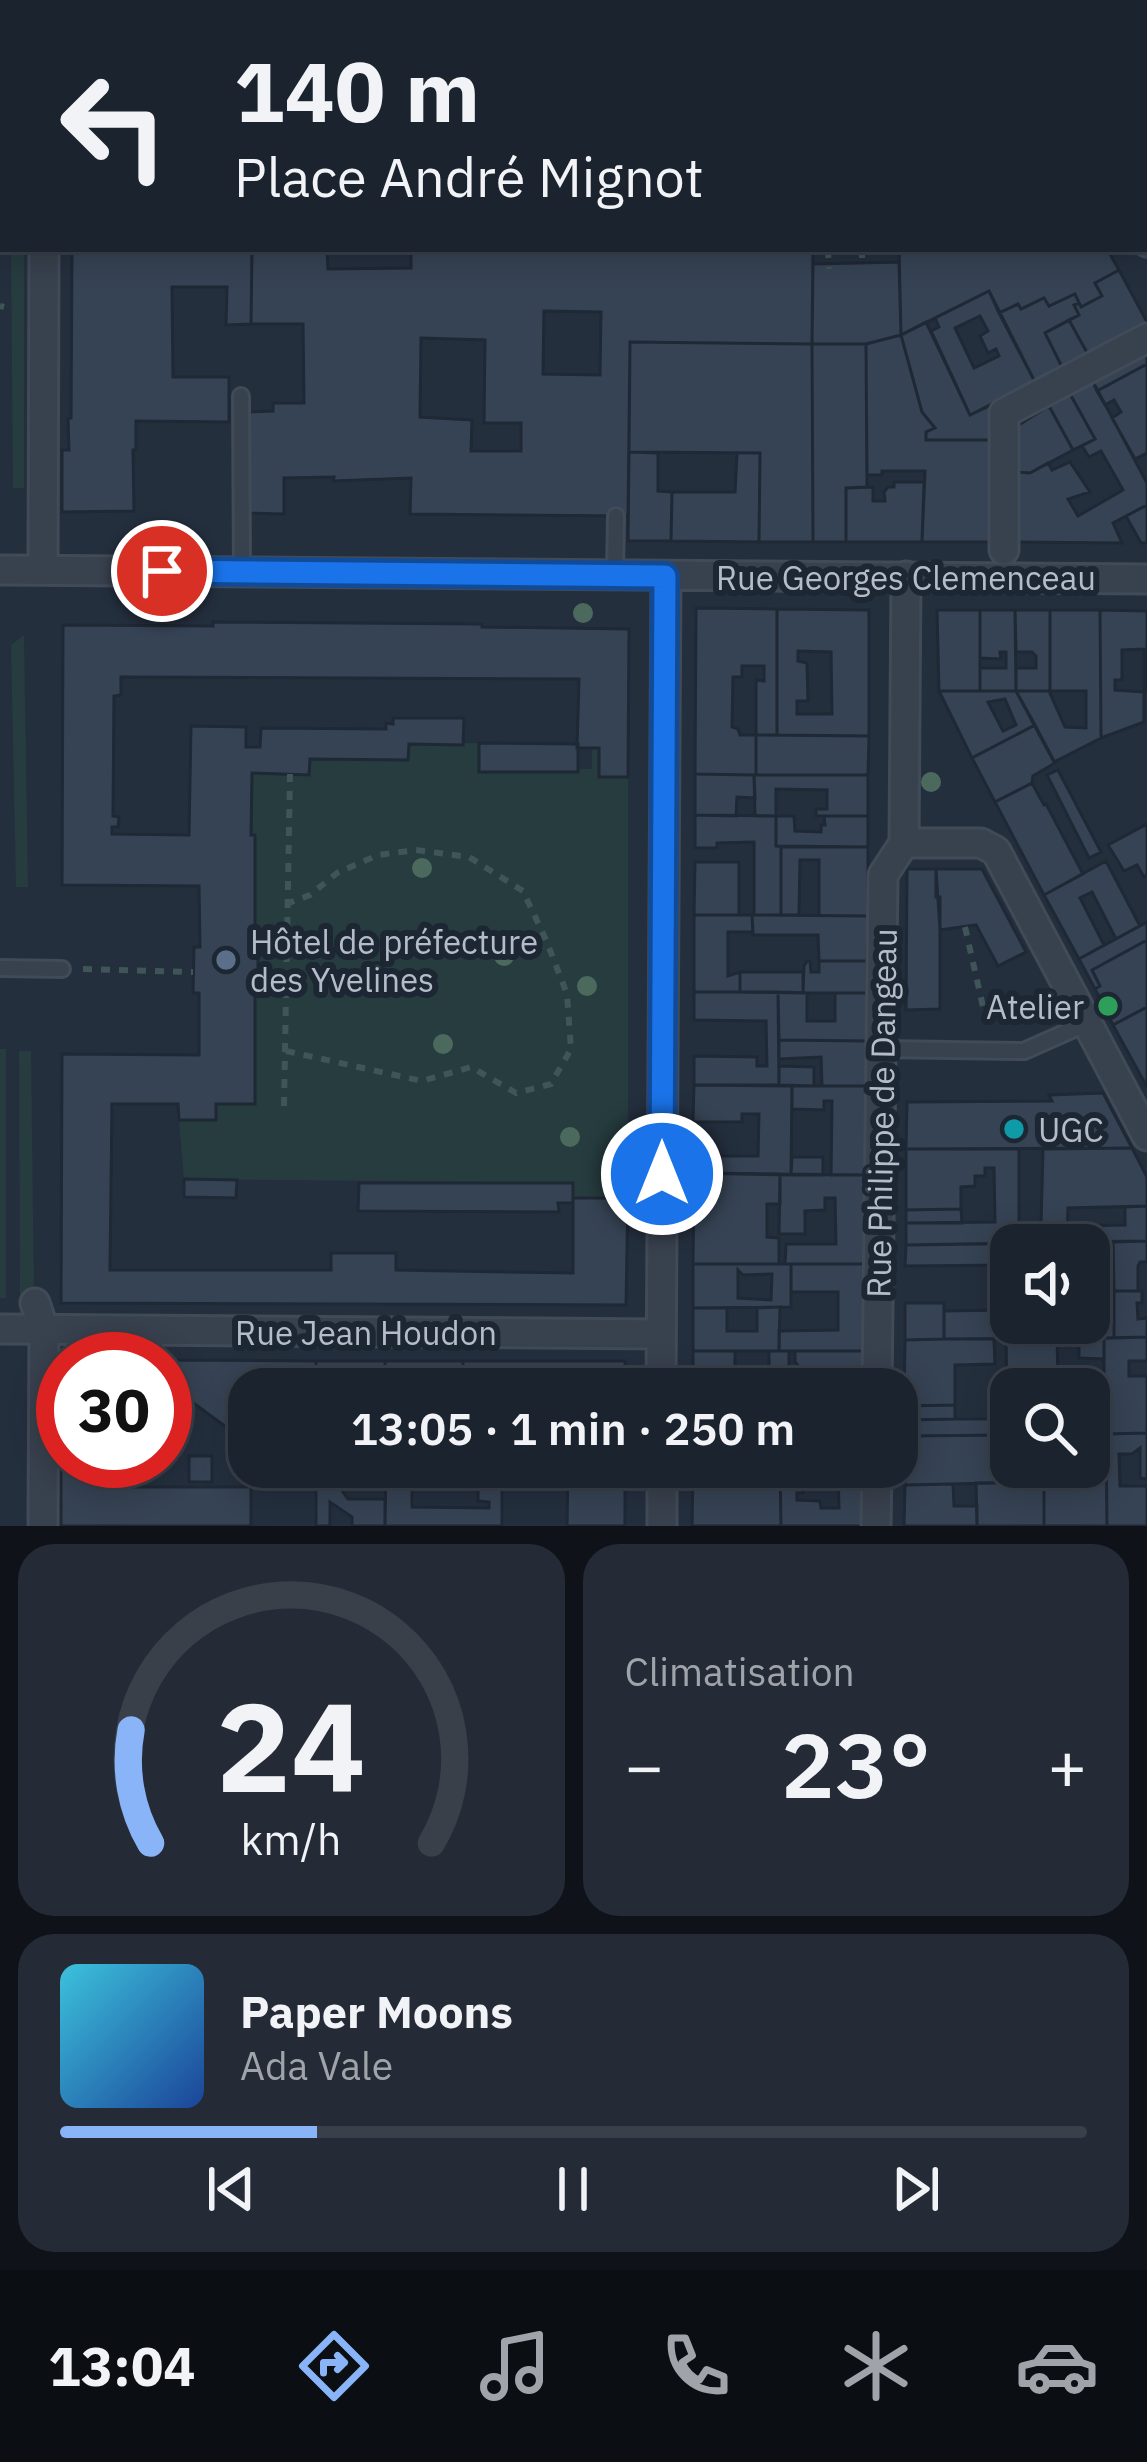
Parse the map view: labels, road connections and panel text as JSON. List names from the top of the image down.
{
  "streets": {
    "street": ["Rue Georges Clemenceau", "Rue Philippe de Dangeau", "Rue Jean Houdon"]
  },
  "places": ["Hôtel de préfecture des Yvelines", "Atelier", "UGC"],
  "page": {
    "turn": ["140 m", "Place André Mignot"],
    "limit": "30",
    "trip": "13:05 · 1 min · 250 m",
    "tile": "Climatisation",
    "heat": ["−", "23°", "+"],
    "song": ["Paper Moons", "Ada Vale"],
    "tabs": "13:04",
    "gauge": ["24", "km/h"]
  }
}
